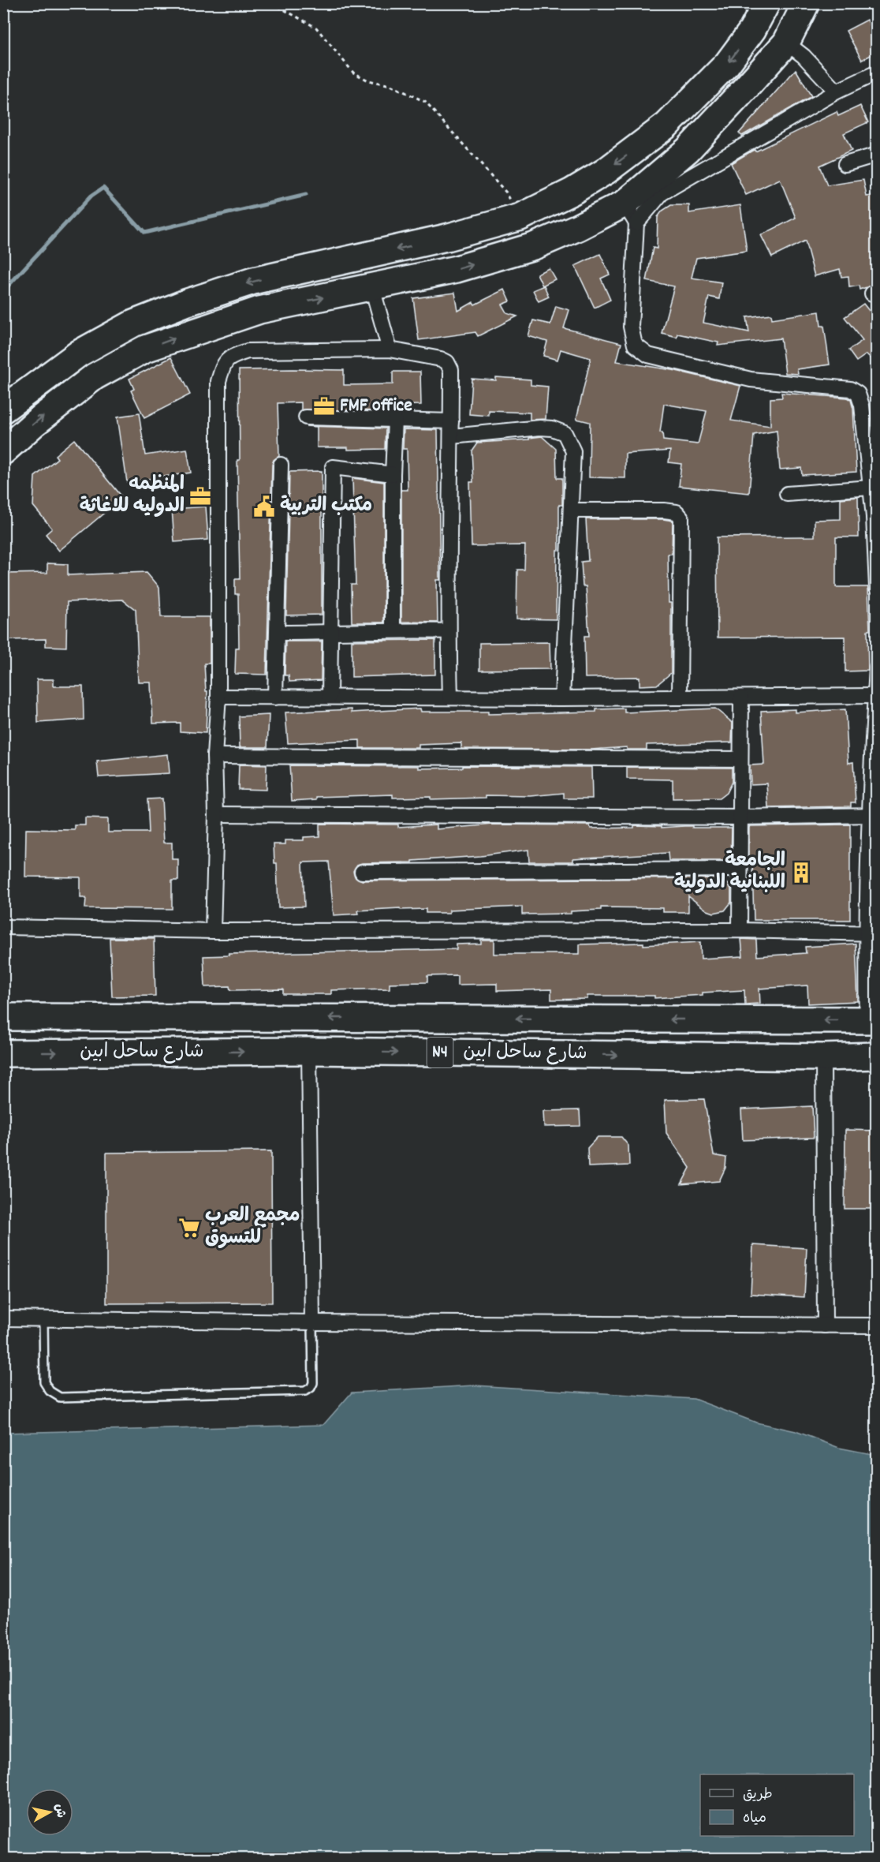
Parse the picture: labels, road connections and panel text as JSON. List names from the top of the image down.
{
  "streets": {
    "highway": ["شارع ساحل ابين", "N4"]
  },
  "places": {
    "office": ["FMF office", "المنظمه الدوليه للاغاثة"],
    "public building": ["مكتب التربية"],
    "building": ["الجامعة اللبنانية الدولية"],
    "supermarket": ["مجمع العرب للتسوق"]
  },
  "legend": ["طريق", "مياه"],
  "north": "right"
}
